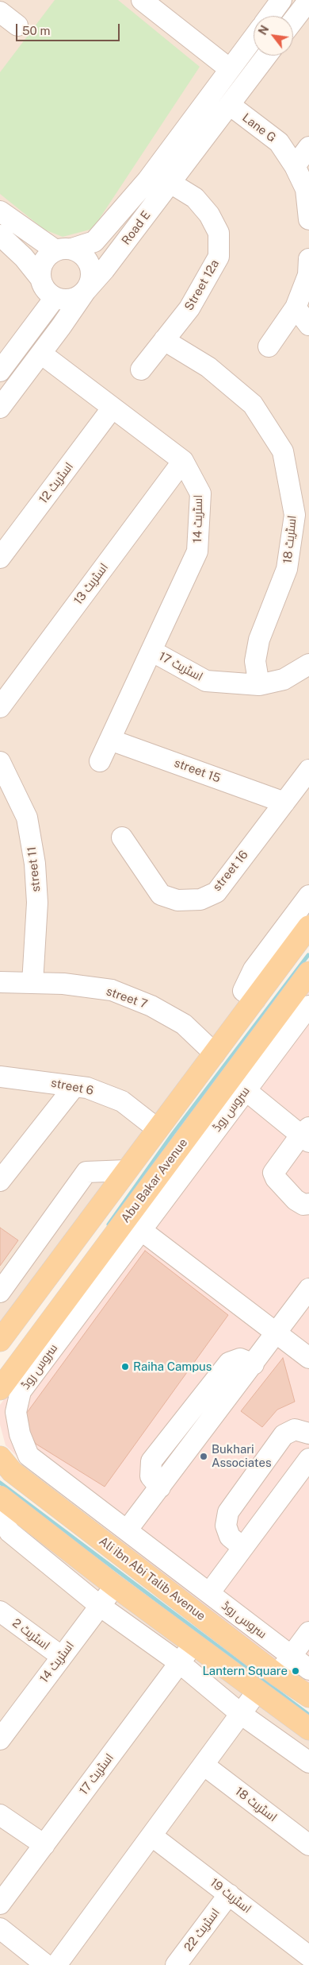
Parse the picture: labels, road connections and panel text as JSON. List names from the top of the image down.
{
  "streets": {
    "main road": ["Abu Bakar Avenue", "Ali ibn Abi Talib Avenue"],
    "street": [
      "Lane G",
      "Road E",
      "Street 12a",
      "اسٹریٹ 12",
      "اسٹریٹ 14",
      "اسٹریٹ 18",
      "اسٹریٹ 13",
      "اسٹریٹ 17",
      "street 15",
      "street 11",
      "street 16",
      "street 7",
      "street 6",
      "سروس روڈ",
      "اسٹریٹ 2",
      "اسٹریٹ 19",
      "اسٹریٹ 22"
    ]
  },
  "crossings": [
    ["Lane G", "Road E"],
    ["Road E", "Street 12a"],
    ["Road E", "اسٹریٹ 14"],
    ["Street 12a", "اسٹریٹ 18"],
    ["اسٹریٹ 12", "اسٹریٹ 14"],
    ["اسٹریٹ 14", "اسٹریٹ 13"],
    ["اسٹریٹ 14", "اسٹریٹ 17"],
    ["اسٹریٹ 14", "street 15"],
    ["اسٹریٹ 14", "اسٹریٹ 2"],
    ["اسٹریٹ 18", "اسٹریٹ 17"],
    ["street 15", "street 16"],
    ["street 11", "street 7"],
    ["اسٹریٹ 19", "اسٹریٹ 22"]
  ],
  "places": ["Raiha Campus", "Bukhari Associates", "Lantern Square"],
  "scale_bar": "50 m",
  "north": "top left"
}
